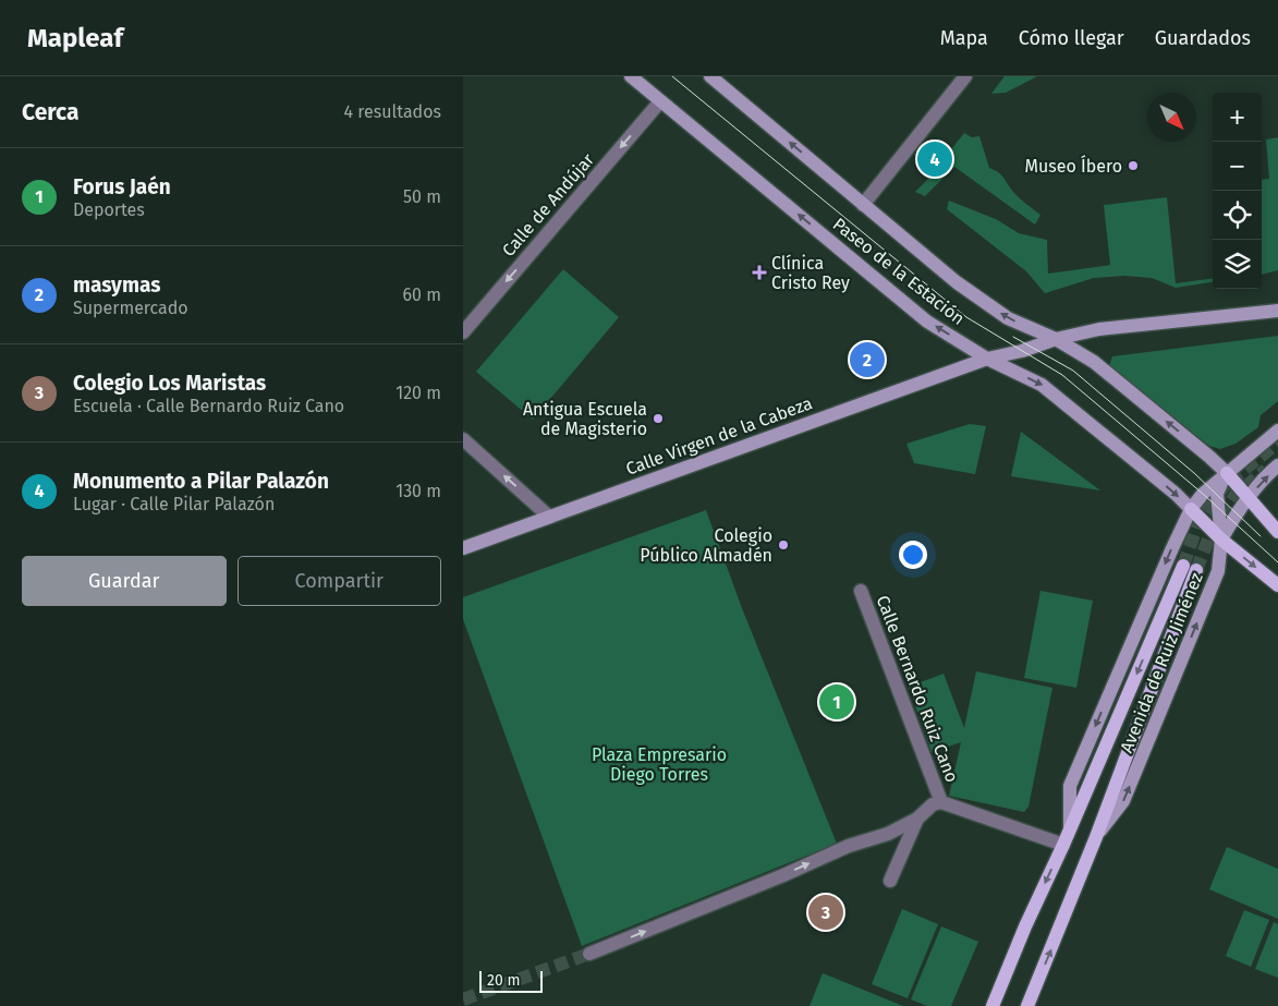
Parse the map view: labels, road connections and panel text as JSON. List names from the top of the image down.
{
  "streets": {
    "main road": ["Paseo de la Estación", "Avenida de Ruiz Jiménez"],
    "street": ["Calle de Andújar", "Calle Virgen de la Cabeza", "Calle Bernardo Ruiz Cano"]
  },
  "crossings": [
    ["Calle de Andújar", "Paseo de la Estación"],
    ["Paseo de la Estación", "Calle Virgen de la Cabeza"],
    ["Paseo de la Estación", "Avenida de Ruiz Jiménez"],
    ["Avenida de Ruiz Jiménez", "Calle Bernardo Ruiz Cano"]
  ],
  "one_way": ["Calle de Andújar"],
  "parks": ["Plaza Empresario Diego Torres"],
  "places": {
    "other": ["Museo Íbero", "Antigua Escuela de Magisterio", "Colegio Público Almadén"],
    "health": ["Clínica Cristo Rey"]
  },
  "scale_bar": "20 m",
  "north": "bottom right",
  "page": {
    "header": "Mapleaf",
    "nav": ["Mapa", "Cómo llegar", "Guardados"],
    "heading": ["Cerca", "4 resultados"],
    "map_buttons": ["+", "−"],
    "pins": [
      "4",
      "2",
      "1",
      "3"
    ],
    "list": [
      {
        "mark": "1",
        "name": "Forus Jaén",
        "note": "Deportes",
        "value": "50 m"
      },
      {
        "mark": "2",
        "name": "masymas",
        "note": "Supermercado",
        "value": "60 m"
      },
      {
        "mark": "3",
        "name": "Colegio Los Maristas",
        "note": "Escuela · Calle Bernardo Ruiz Cano",
        "value": "120 m"
      },
      {
        "mark": "4",
        "name": "Monumento a Pilar Palazón",
        "note": "Lugar · Calle Pilar Palazón",
        "value": "130 m"
      }
    ],
    "buttons": ["Guardar", "Compartir"],
    "scale": "20 m"
  }
}
